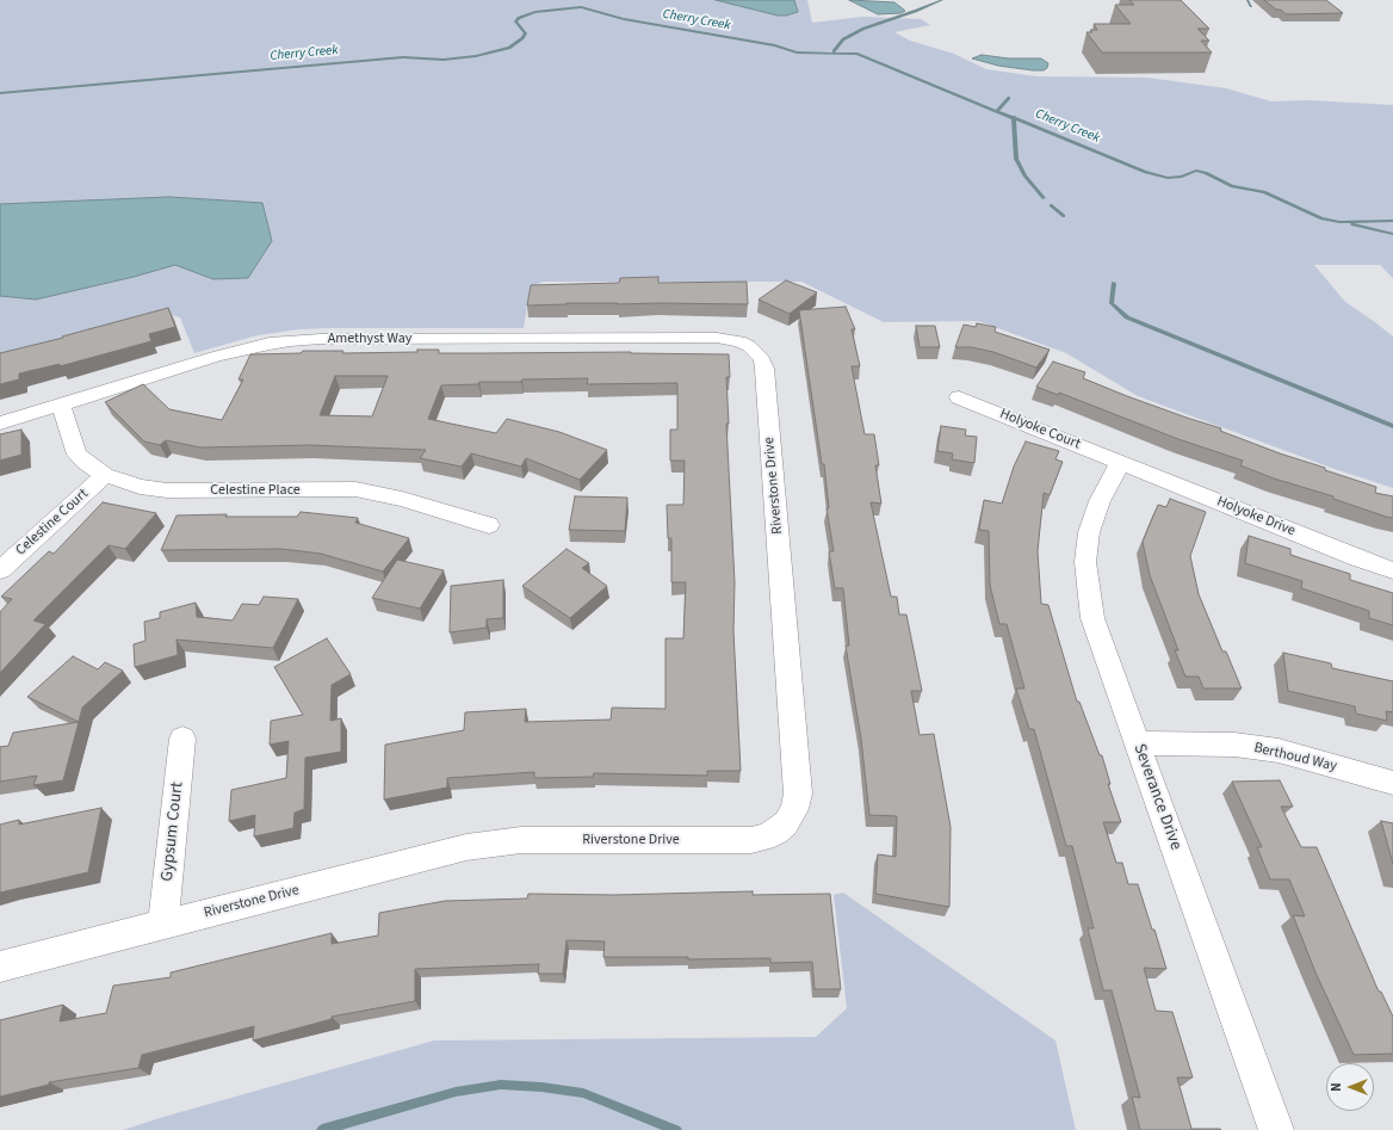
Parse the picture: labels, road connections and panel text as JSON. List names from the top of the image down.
{
  "streets": {
    "street": [
      "Amethyst Way",
      "Holyoke Court",
      "Riverstone Drive",
      "Celestine Place",
      "Holyoke Drive",
      "Celestine Court",
      "Berthoud Way",
      "Severance Drive",
      "Gypsum Court"
    ]
  },
  "crossings": [
    ["Amethyst Way", "Riverstone Drive"],
    ["Amethyst Way", "Celestine Place"],
    ["Holyoke Court", "Holyoke Drive"],
    ["Holyoke Court", "Severance Drive"],
    ["Riverstone Drive", "Gypsum Court"],
    ["Celestine Place", "Celestine Court"],
    ["Holyoke Drive", "Severance Drive"],
    ["Berthoud Way", "Severance Drive"]
  ],
  "water": ["Cherry Creek"],
  "north": "left"
}
